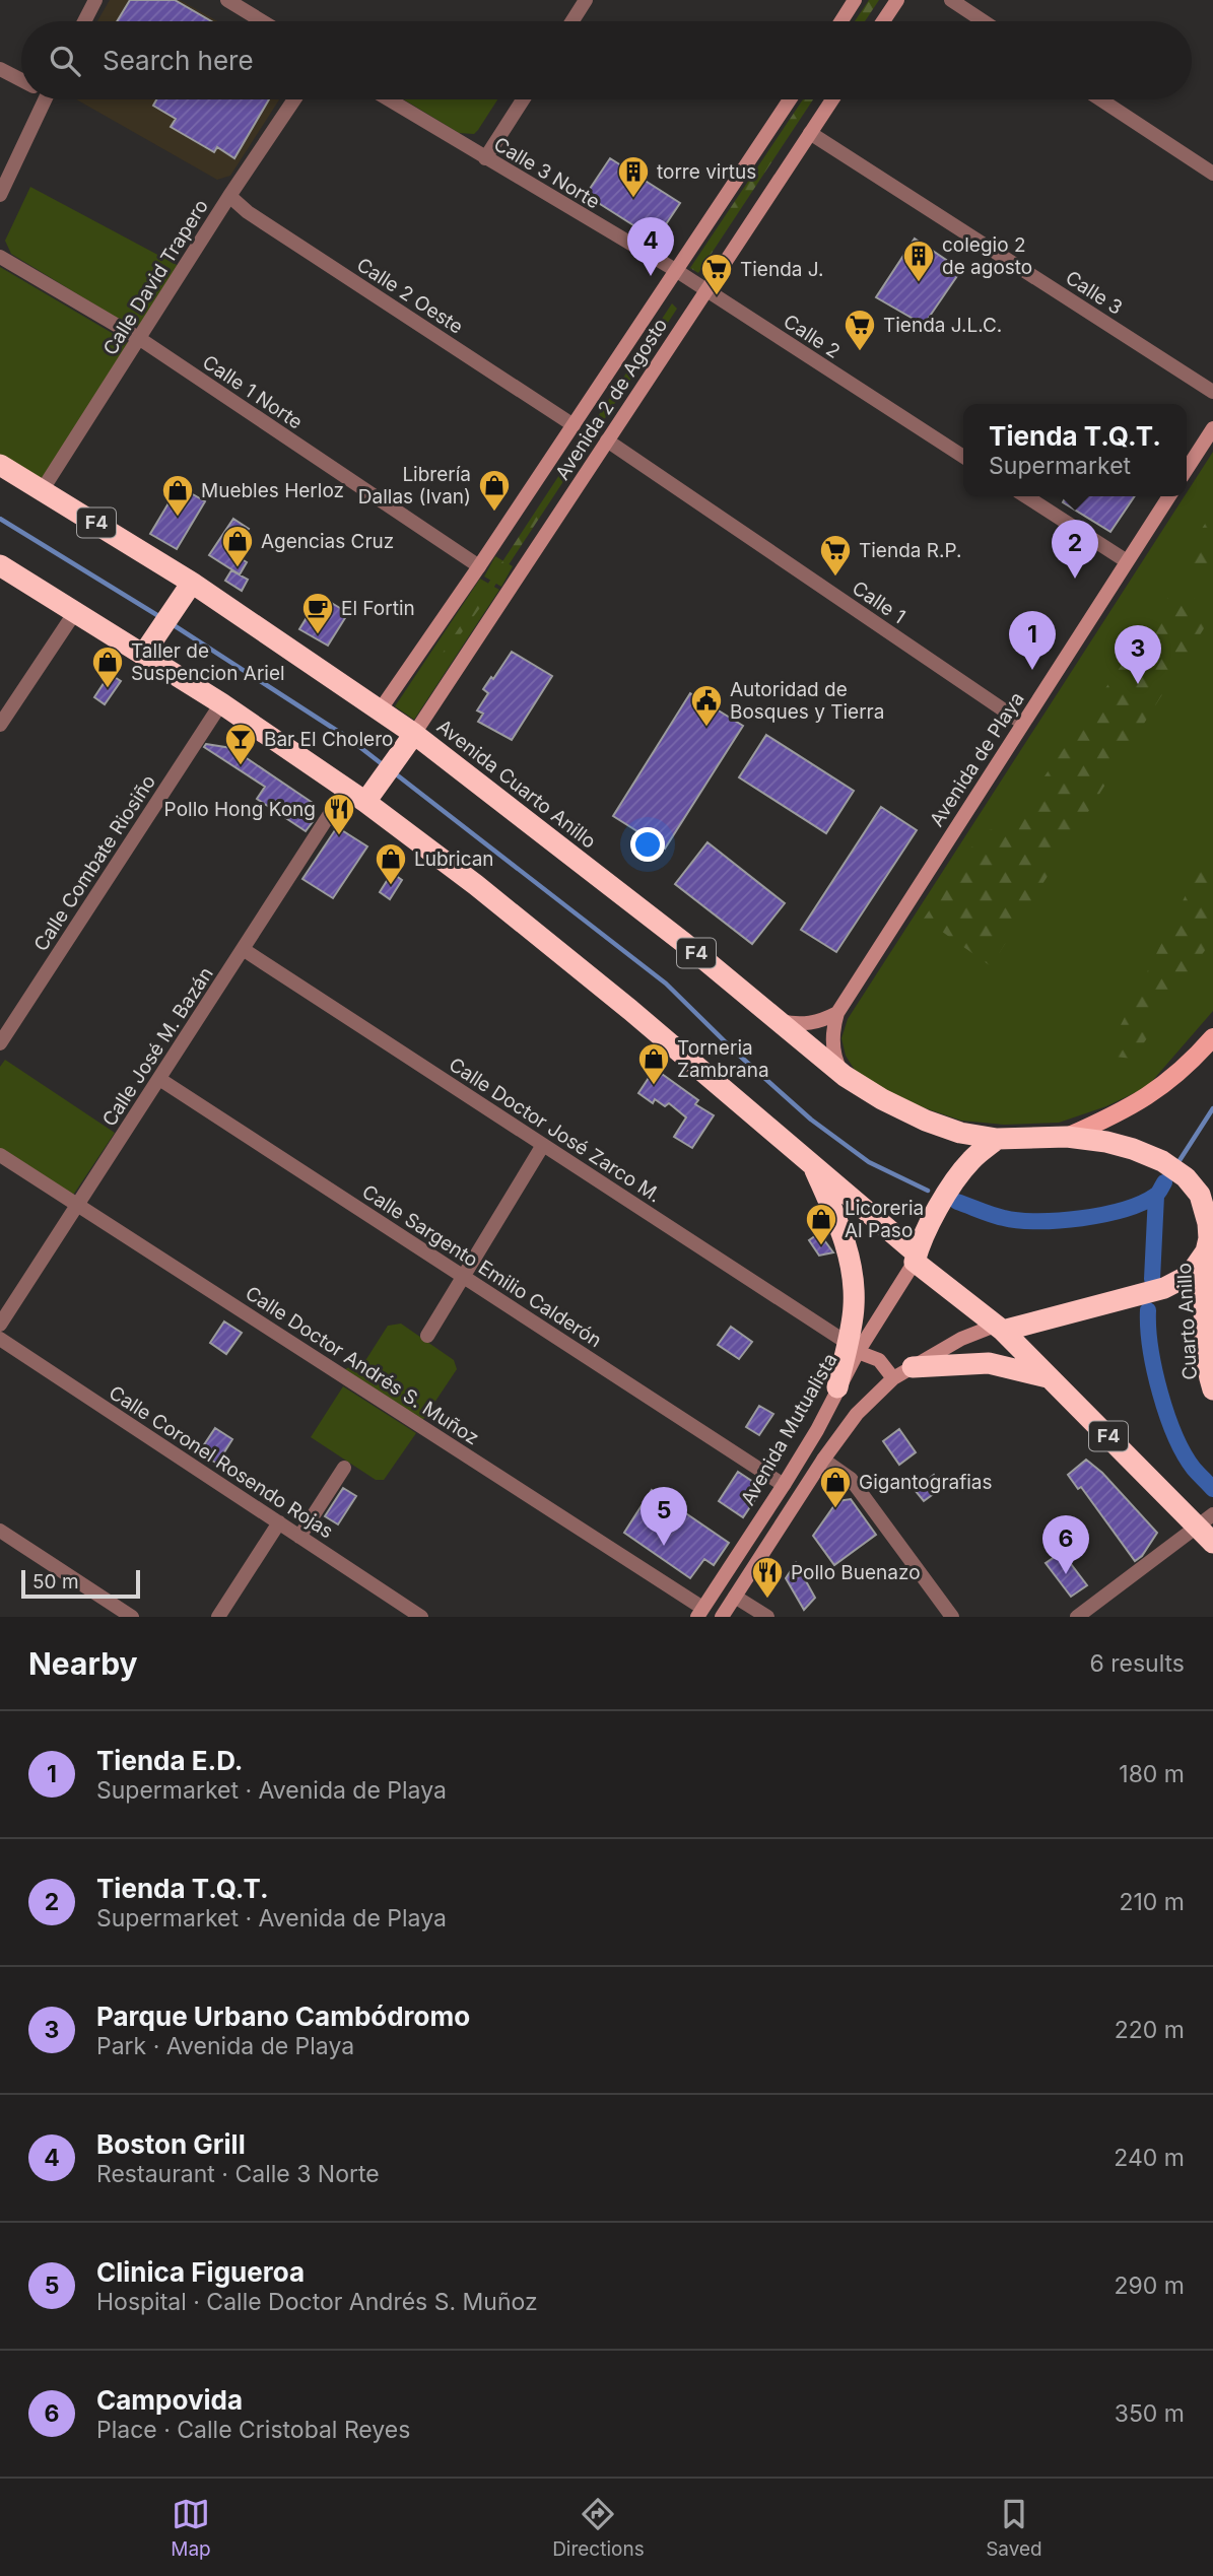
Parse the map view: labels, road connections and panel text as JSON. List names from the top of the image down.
{
  "streets": {
    "highway": ["F4", "Avenida Cuarto Anillo", "Cuarto Anillo"],
    "main road": ["Avenida 2 de Agosto", "Avenida de Playa", "Avenida Mutualista"],
    "street": [
      "Calle 3 Norte",
      "Calle David Trapero",
      "Calle 3",
      "Calle 2 Oeste",
      "Calle 2",
      "Calle 1 Norte",
      "Calle 1",
      "Calle Combate Riosiño",
      "Calle José M. Bazán",
      "Calle Doctor José Zarco M.",
      "Calle Sargento Emilio Calderón",
      "Calle Doctor Andrés S. Muñoz",
      "Calle Coronel Rosendo Rojas"
    ]
  },
  "crossings": [
    ["Calle 3 Norte", "Calle 2"],
    ["Calle 3 Norte", "Avenida 2 de Agosto"],
    ["Calle David Trapero", "Calle 2 Oeste"],
    ["Calle David Trapero", "Calle 1 Norte"],
    ["Calle David Trapero", "Avenida Cuarto Anillo"],
    ["Calle 3", "Avenida 2 de Agosto"],
    ["Calle 2 Oeste", "Avenida 2 de Agosto"],
    ["Calle 2", "Avenida 2 de Agosto"],
    ["Calle 1 Norte", "Avenida 2 de Agosto"],
    ["Avenida 2 de Agosto", "Calle 1"],
    ["Avenida 2 de Agosto", "Avenida Cuarto Anillo"],
    ["F4", "Avenida Cuarto Anillo"],
    ["F4", "Calle Combate Riosiño"],
    ["F4", "Calle José M. Bazán"],
    ["F4", "Cuarto Anillo"],
    ["F4", "Avenida Mutualista"],
    ["Calle 1", "Avenida de Playa"],
    ["Avenida de Playa", "Avenida Cuarto Anillo"],
    ["Avenida Cuarto Anillo", "Cuarto Anillo"],
    ["Avenida Cuarto Anillo", "Avenida Mutualista"],
    ["Calle José M. Bazán", "Calle Doctor José Zarco M."],
    ["Calle José M. Bazán", "Calle Sargento Emilio Calderón"],
    ["Calle José M. Bazán", "Calle Doctor Andrés S. Muñoz"],
    ["Calle Doctor José Zarco M.", "Avenida Mutualista"],
    ["Calle Sargento Emilio Calderón", "Avenida Mutualista"],
    ["Cuarto Anillo", "Avenida Mutualista"],
    ["Calle Doctor Andrés S. Muñoz", "Avenida Mutualista"]
  ],
  "places": {
    "building": ["torre virtus", "colegio 2 de agosto"],
    "supermarket": ["Tienda J.", "Tienda J.L.C.", "Tienda R.P."],
    "shop": [
      "Librería Dallas (Ivan)",
      "Muebles Herloz",
      "Agencias Cruz",
      "Taller de Suspencion Ariel",
      "Lubrican",
      "Torneria Zambrana",
      "Licoreria Al Paso",
      "Gigantografias"
    ],
    "cafe": ["El Fortin"],
    "public building": ["Autoridad de Bosques y Tierra"],
    "bar": ["Bar El Cholero"],
    "restaurant": ["Pollo Hong Kong", "Pollo Buenazo"]
  },
  "scale_bar": "50 m",
  "page": {
    "search": "Search here",
    "pins": [
      "4",
      "2",
      "1",
      "3",
      "5",
      "6"
    ],
    "popup": ["Tienda T.Q.T.", "Supermarket"],
    "scale": "50 m",
    "heading": ["Nearby", "6 results"],
    "list": [
      {
        "mark": "1",
        "name": "Tienda E.D.",
        "note": "Supermarket · Avenida de Playa",
        "value": "180 m"
      },
      {
        "mark": "2",
        "name": "Tienda T.Q.T.",
        "note": "Supermarket · Avenida de Playa",
        "value": "210 m"
      },
      {
        "mark": "3",
        "name": "Parque Urbano Cambódromo",
        "note": "Park · Avenida de Playa",
        "value": "220 m"
      },
      {
        "mark": "4",
        "name": "Boston Grill",
        "note": "Restaurant · Calle 3 Norte",
        "value": "240 m"
      },
      {
        "mark": "5",
        "name": "Clinica Figueroa",
        "note": "Hospital · Calle Doctor Andrés S. Muñoz",
        "value": "290 m"
      },
      {
        "mark": "6",
        "name": "Campovida",
        "note": "Place · Calle Cristobal Reyes",
        "value": "350 m"
      }
    ],
    "nav": ["Map", "Directions", "Saved"]
  }
}
